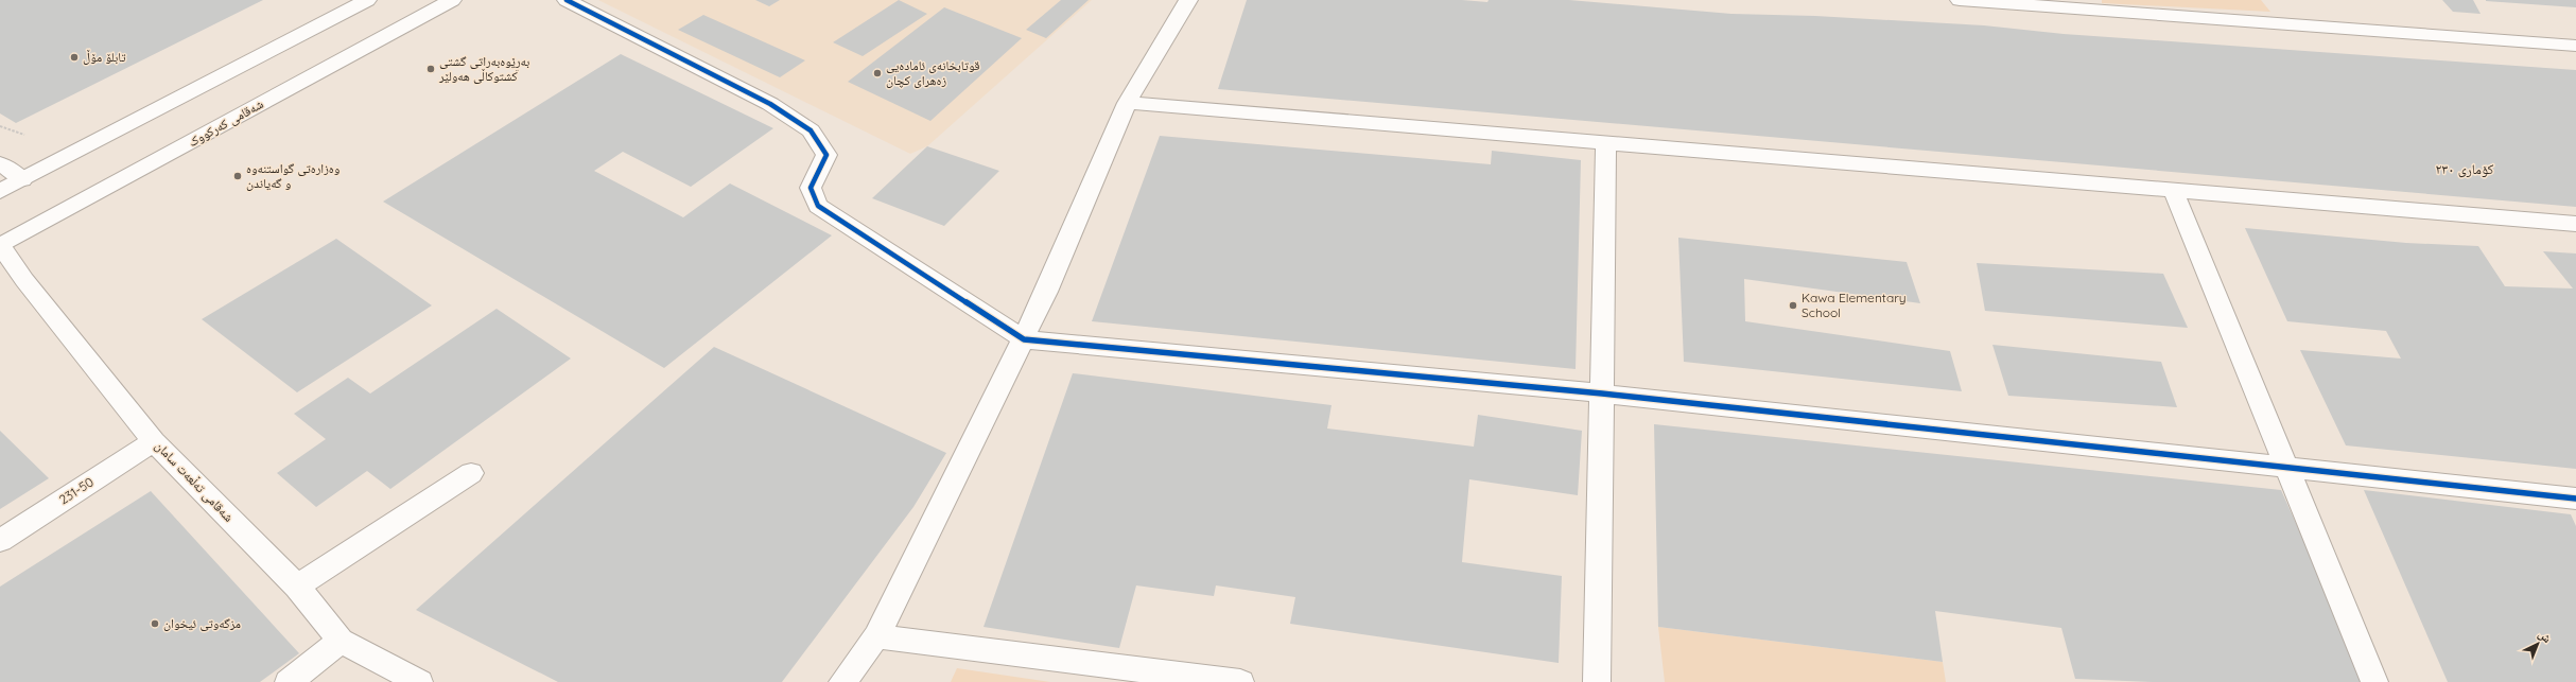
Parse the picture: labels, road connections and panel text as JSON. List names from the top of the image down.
{
  "streets": {
    "main road": ["شەقامی کەرکووک", "شەقامی تەڵعەت سامان", "231-50"]
  },
  "crossings": [
    ["شەقامی کەرکووک", "شەقامی تەڵعەت سامان"],
    ["شەقامی تەڵعەت سامان", "231-50"]
  ],
  "districts": ["کۆماری ٢٣٠"],
  "places": [
    "تابلۆ مۆڵ",
    "بەڕێوەبەراتی گشتی کشتوکاڵی هەولێر",
    "قوتابخانەی ئامادەیی زەهرای کچان",
    "وەزارەتی گواستنەوە و گەیاندن",
    "Kawa Elementary School",
    "مزگەوتی ئیخوان"
  ],
  "north": "top right"
}
